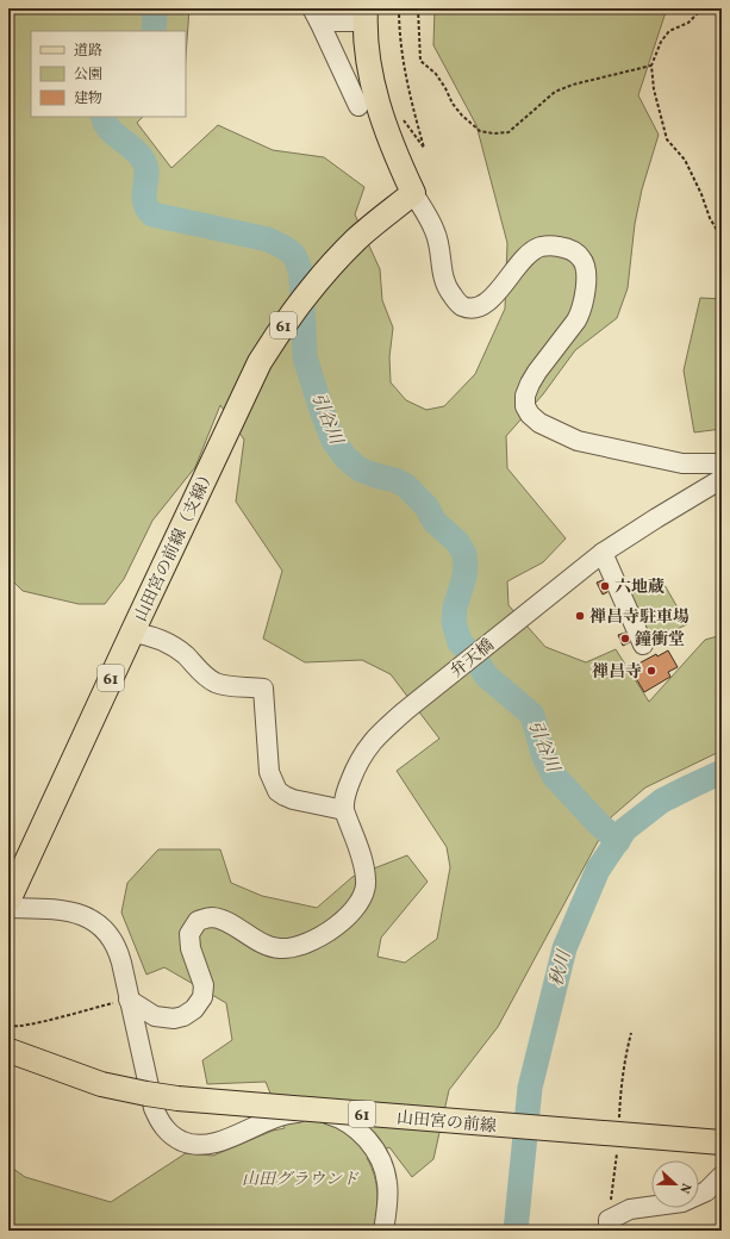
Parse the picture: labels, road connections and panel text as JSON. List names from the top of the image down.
{
  "streets": {
    "main road": ["61", "山田宮の前線（支線）", "山田宮の前線"],
    "street": ["弁天橋"]
  },
  "water": ["引谷川", "秋川"],
  "parks": ["山田グラウンド"],
  "places": [
    "六地蔵",
    "禅昌寺駐車場",
    "鐘衝堂",
    "禅昌寺"
  ],
  "legend": ["道路", "公園", "建物"],
  "north": "right"
}
